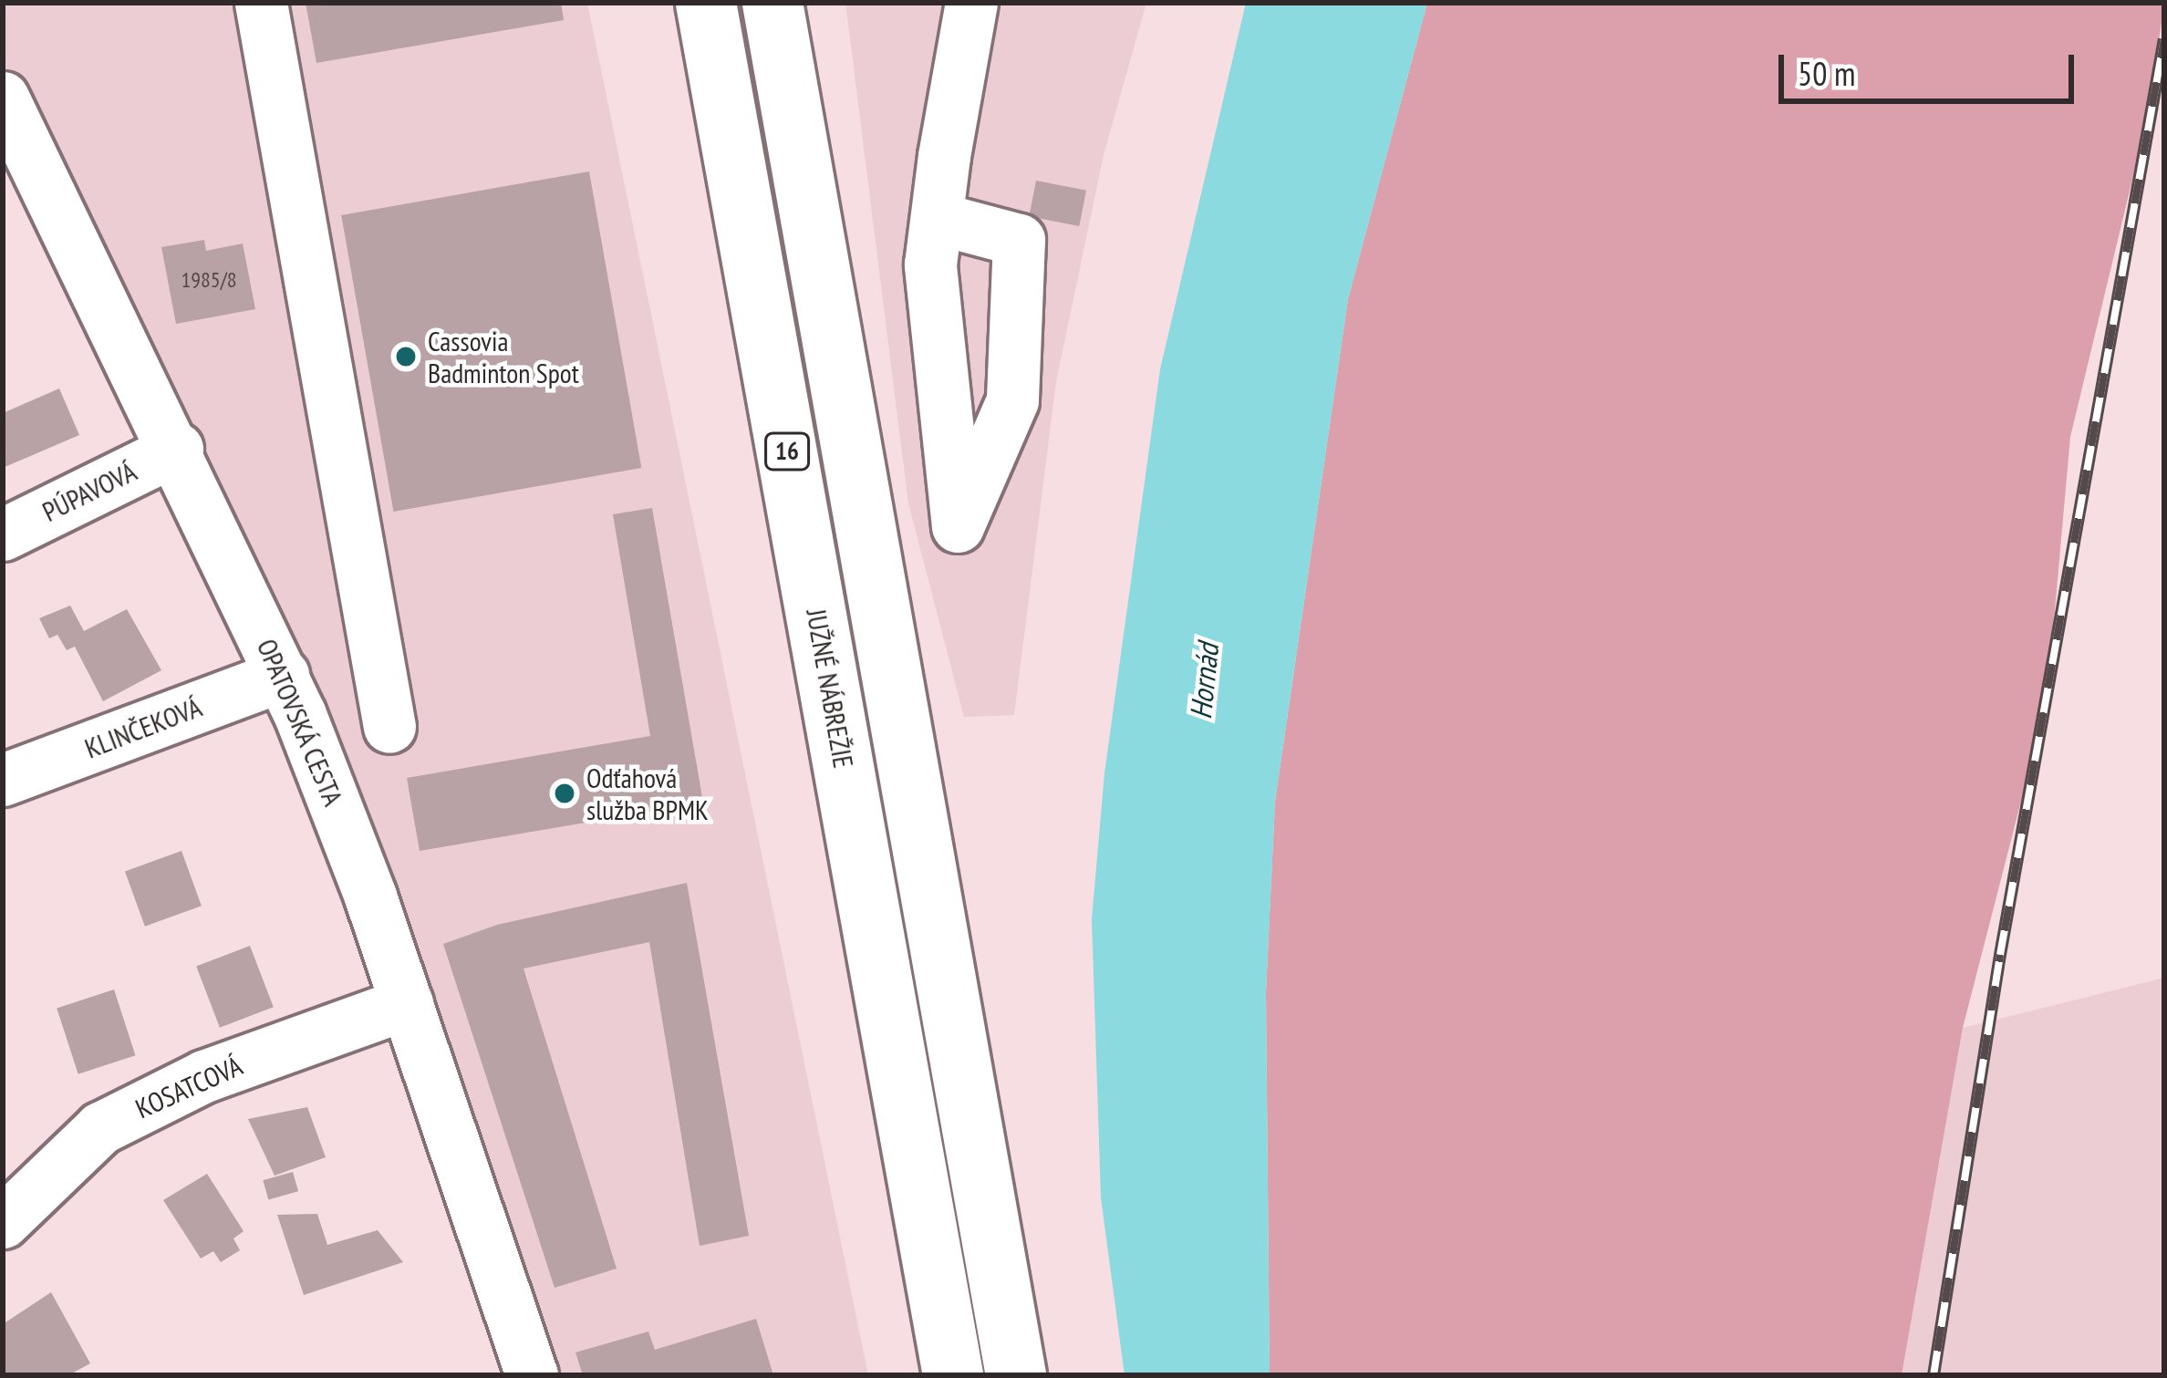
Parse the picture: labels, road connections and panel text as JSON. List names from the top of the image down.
{
  "streets": {
    "highway": ["16", "JUŽNÉ NÁBREŽIE"],
    "street": [
      "PÚPAVOVÁ",
      "OPATOVSKÁ CESTA",
      "KLINČEKOVÁ",
      "KOSATCOVÁ"
    ]
  },
  "crossings": [
    ["PÚPAVOVÁ", "OPATOVSKÁ CESTA"],
    ["OPATOVSKÁ CESTA", "KLINČEKOVÁ"],
    ["OPATOVSKÁ CESTA", "KOSATCOVÁ"]
  ],
  "water": ["Hornád"],
  "places": ["Cassovia Badminton Spot", "Odťahová služba BPMK"],
  "house_numbers": ["1985/8"],
  "scale_bar": "50 m"
}
